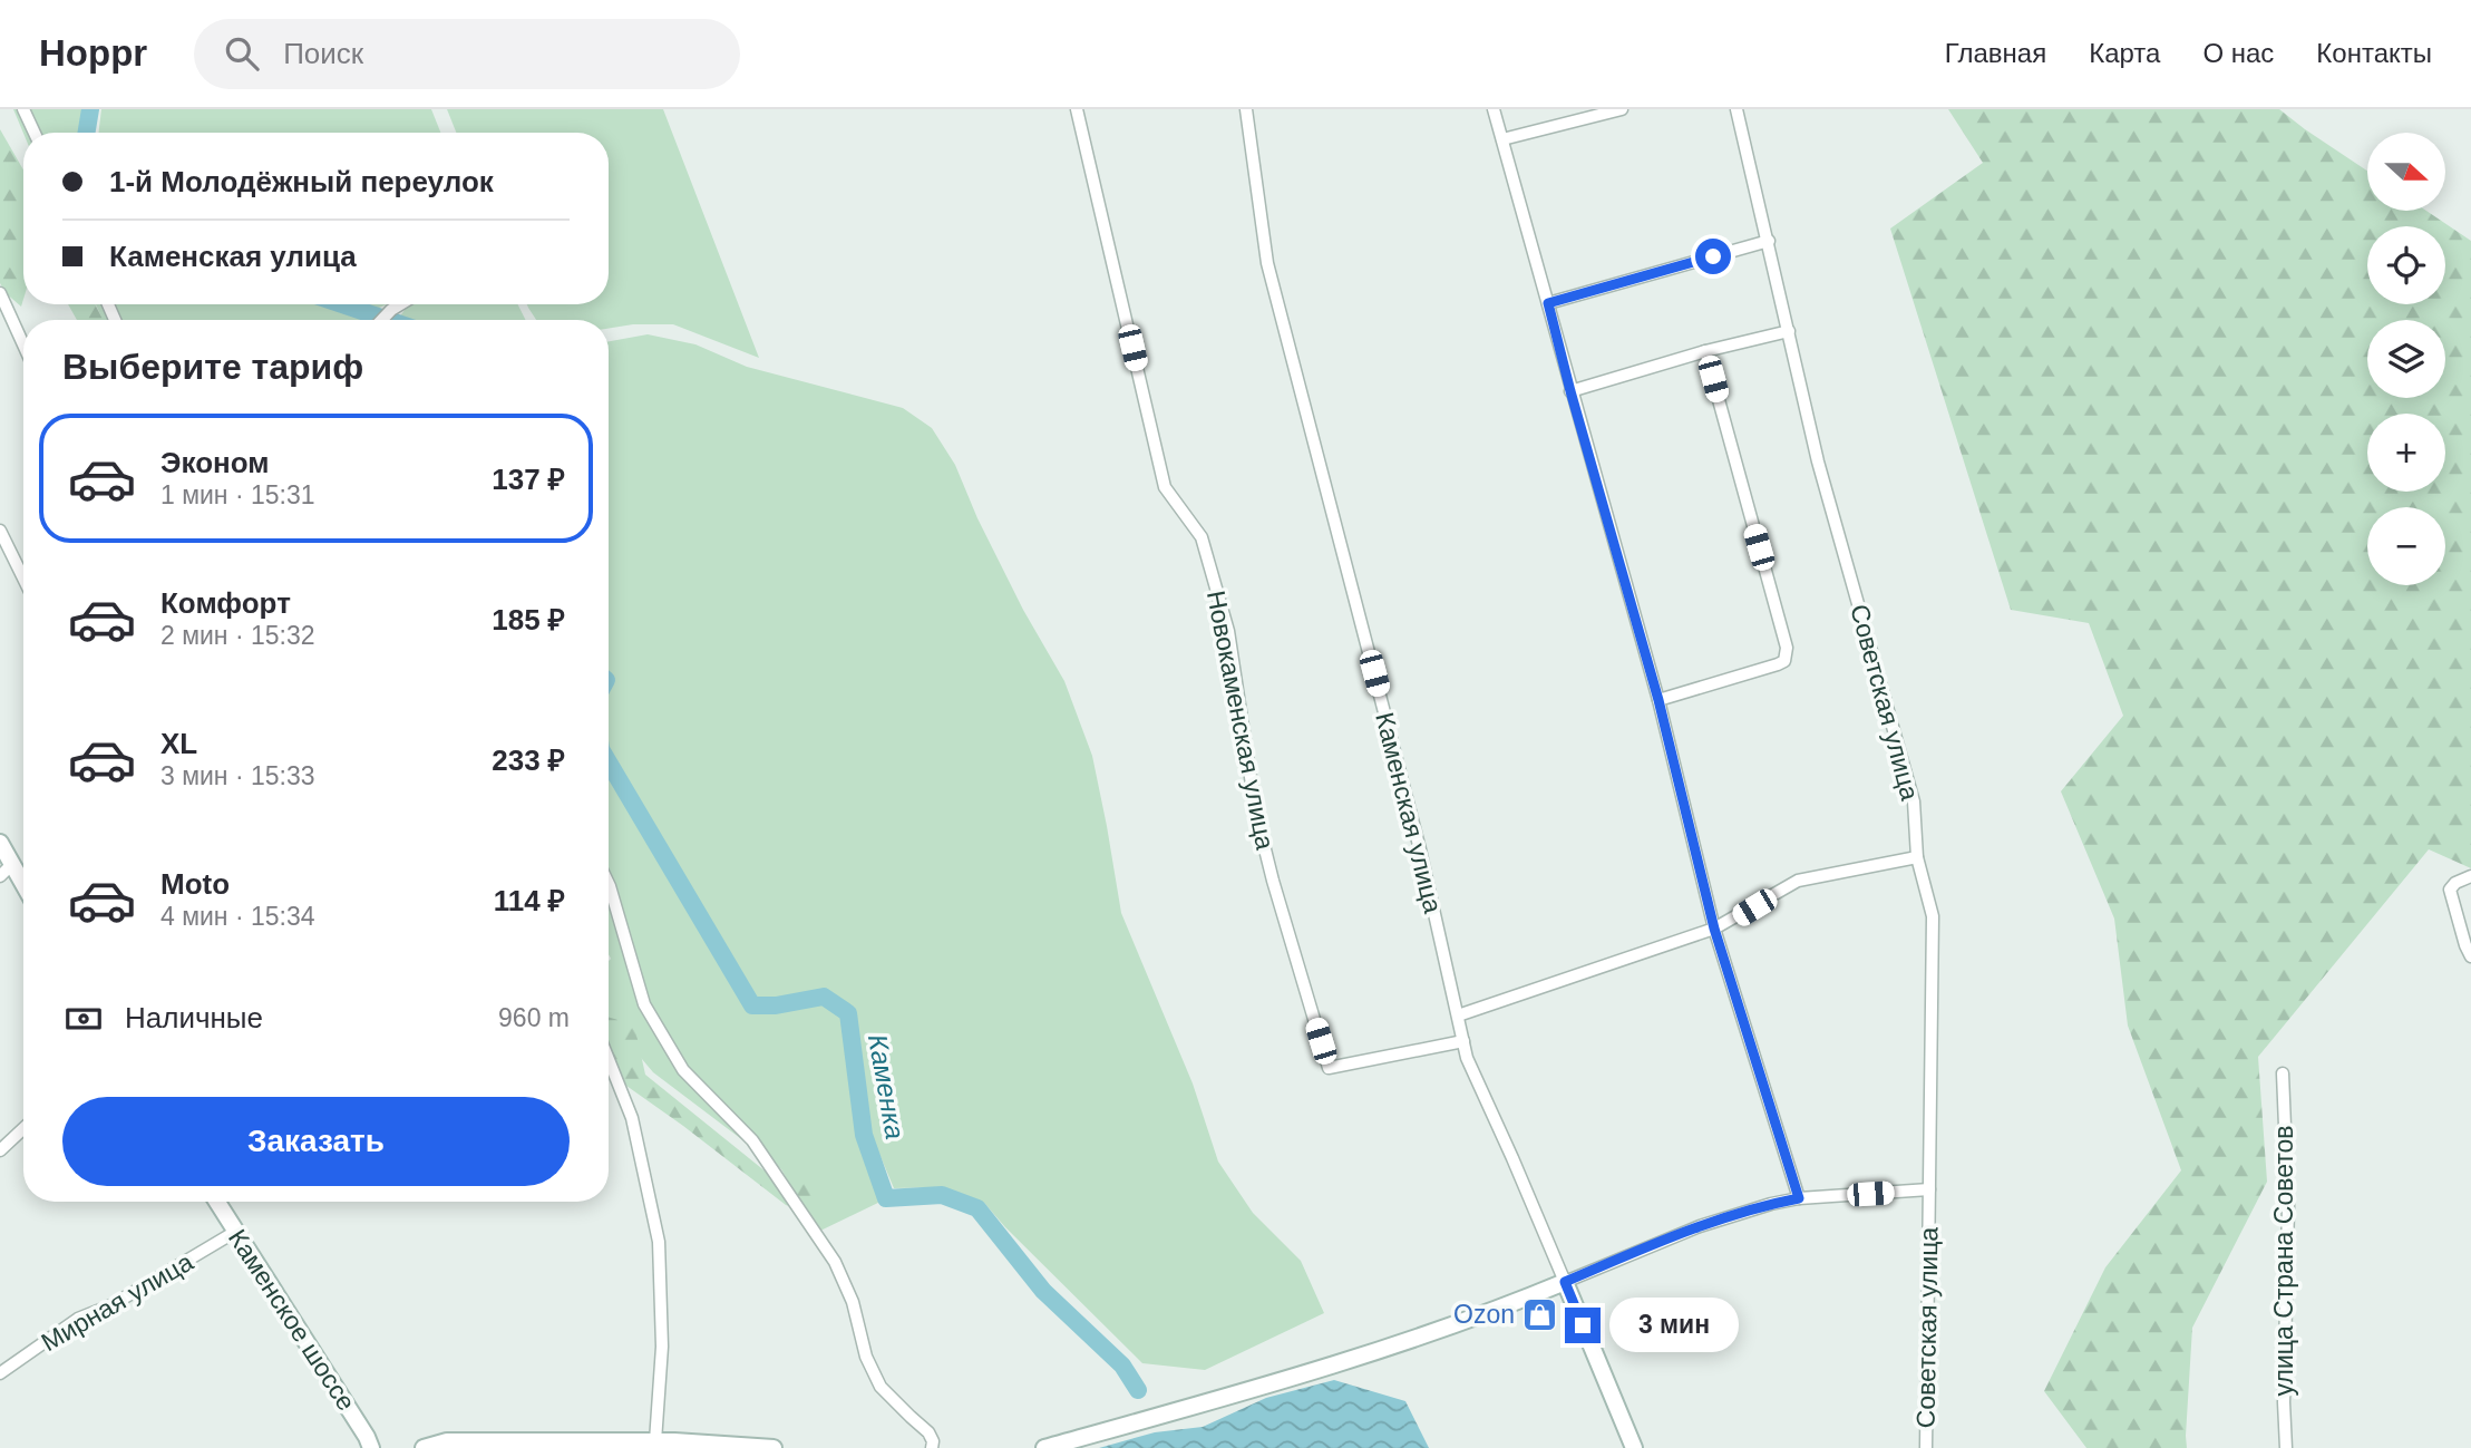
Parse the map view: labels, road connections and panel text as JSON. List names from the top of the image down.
{
  "streets": {
    "street": [
      "Советская улица",
      "Новокаменская улица",
      "Каменская улица",
      "улица Страна Советов",
      "Мирная улица",
      "Каменское шоссе"
    ]
  },
  "crossings": [
    ["Новокаменская улица", "Каменская улица"],
    ["Мирная улица", "Каменское шоссе"]
  ],
  "water": ["Каменка"],
  "places": {
    "shop": ["Ozon"]
  },
  "north": "right",
  "page": {
    "header": "Hoppr",
    "search": "Поиск",
    "nav": [
      "Главная",
      "Карта",
      "О нас",
      "Контакты"
    ],
    "map_buttons": ["+", "−"],
    "banner": ["1-й Молодёжный переулок", "Каменская улица"],
    "heading": "Выберите тариф",
    "list": [
      {
        "name": "Эконом",
        "note": "1 мин · 15:31",
        "value": "137 ₽"
      },
      {
        "name": "Комфорт",
        "note": "2 мин · 15:32",
        "value": "185 ₽"
      },
      {
        "name": "XL",
        "note": "3 мин · 15:33",
        "value": "233 ₽"
      },
      {
        "name": "Moto",
        "note": "4 мин · 15:34",
        "value": "114 ₽"
      }
    ],
    "pay": ["Наличные", "960 m"],
    "buttons": "Заказать",
    "bubble": "3 мин"
  }
}
